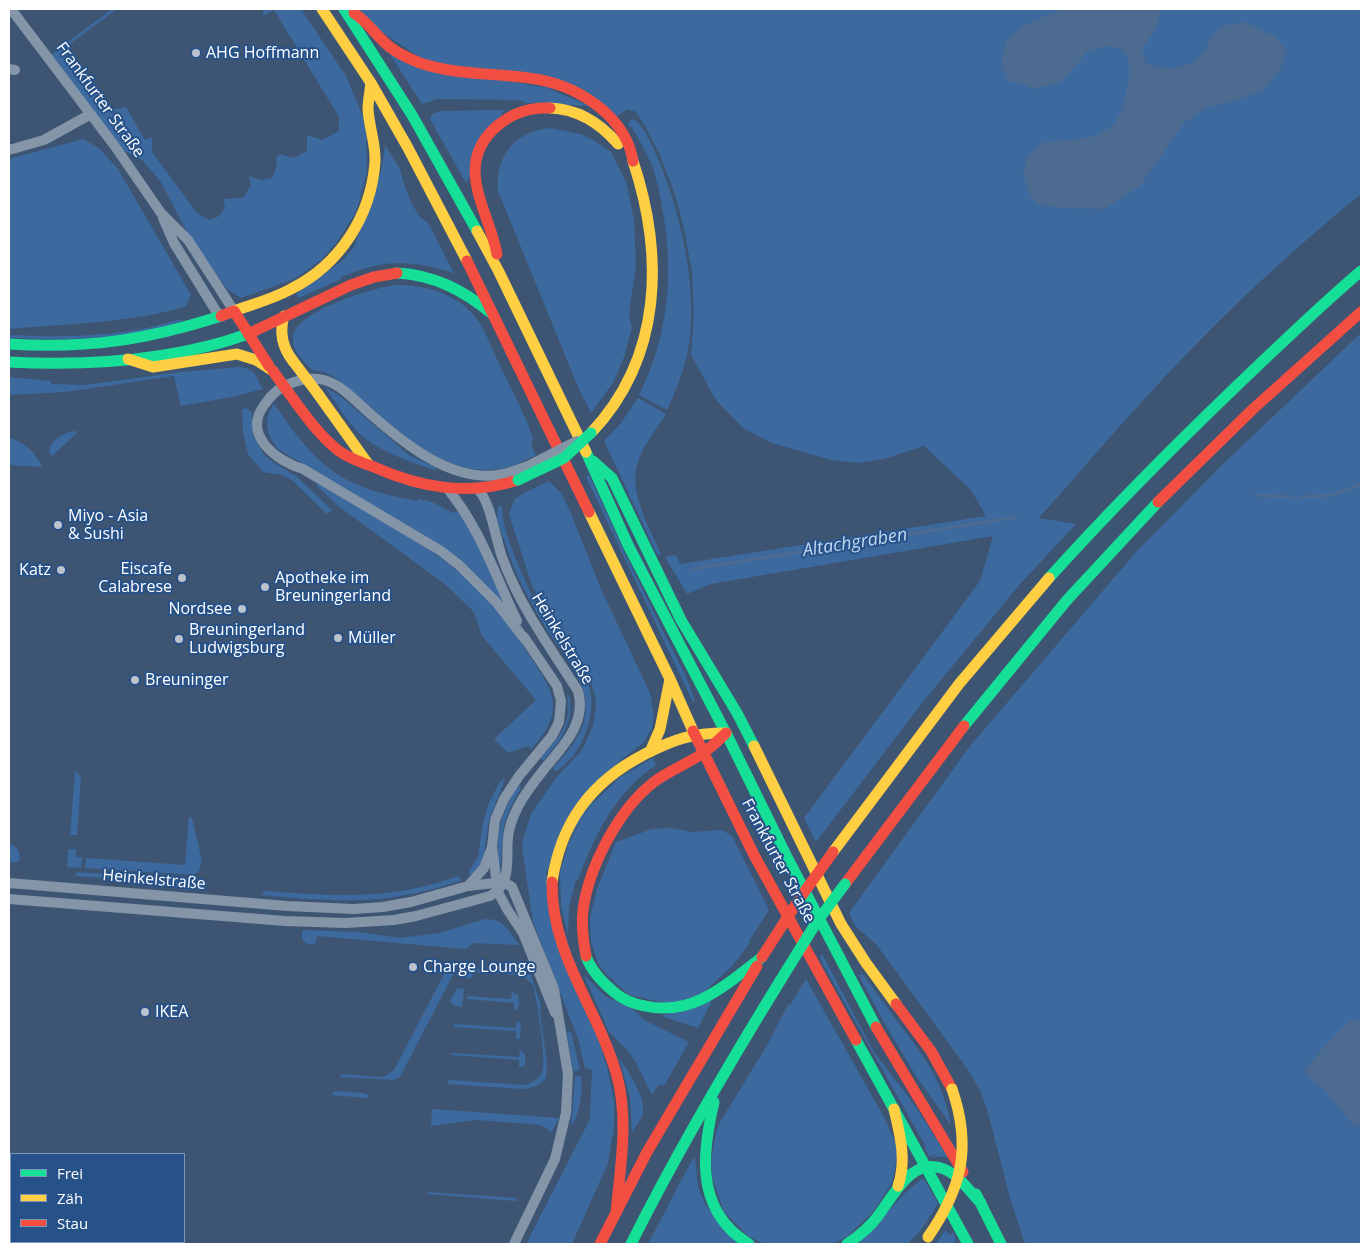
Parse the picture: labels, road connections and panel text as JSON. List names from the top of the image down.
{
  "streets": {
    "main road": ["Frankfurter Straße"],
    "street": ["Heinkelstraße"]
  },
  "water": ["Altachgraben"],
  "places": [
    "AHG Hoffmann",
    "Miyo - Asia & Sushi",
    "Katz",
    "Eiscafe Calabrese",
    "Apotheke im Breuningerland",
    "Nordsee",
    "Müller",
    "Breuningerland Ludwigsburg",
    "Breuninger",
    "Charge Lounge",
    "IKEA"
  ],
  "legend": ["Frei", "Zäh", "Stau"]
}
